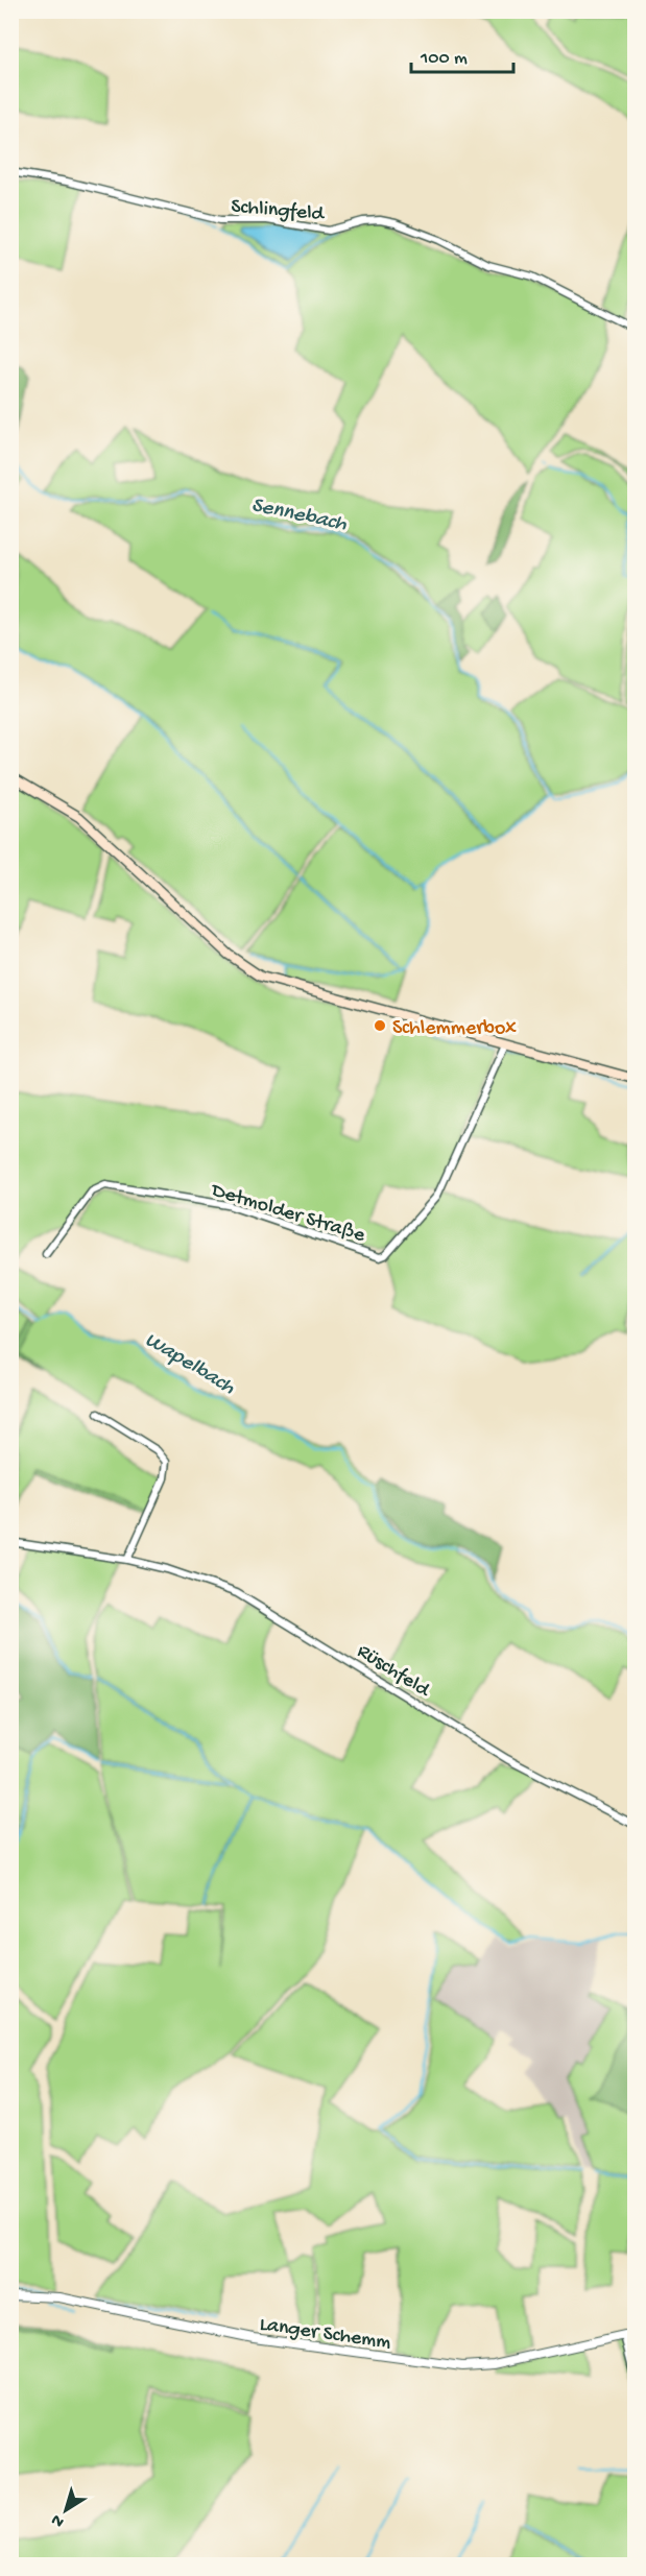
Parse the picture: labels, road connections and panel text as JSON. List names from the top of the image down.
{
  "streets": {
    "street": [
      "Schlingfeld",
      "Detmolder Straße",
      "Rüschfeld",
      "Langer Schemm"
    ]
  },
  "water": ["Sennebach", "Wapelbach"],
  "places": ["Schlemmerbox"],
  "scale_bar": "100 m",
  "north": "bottom left"
}
